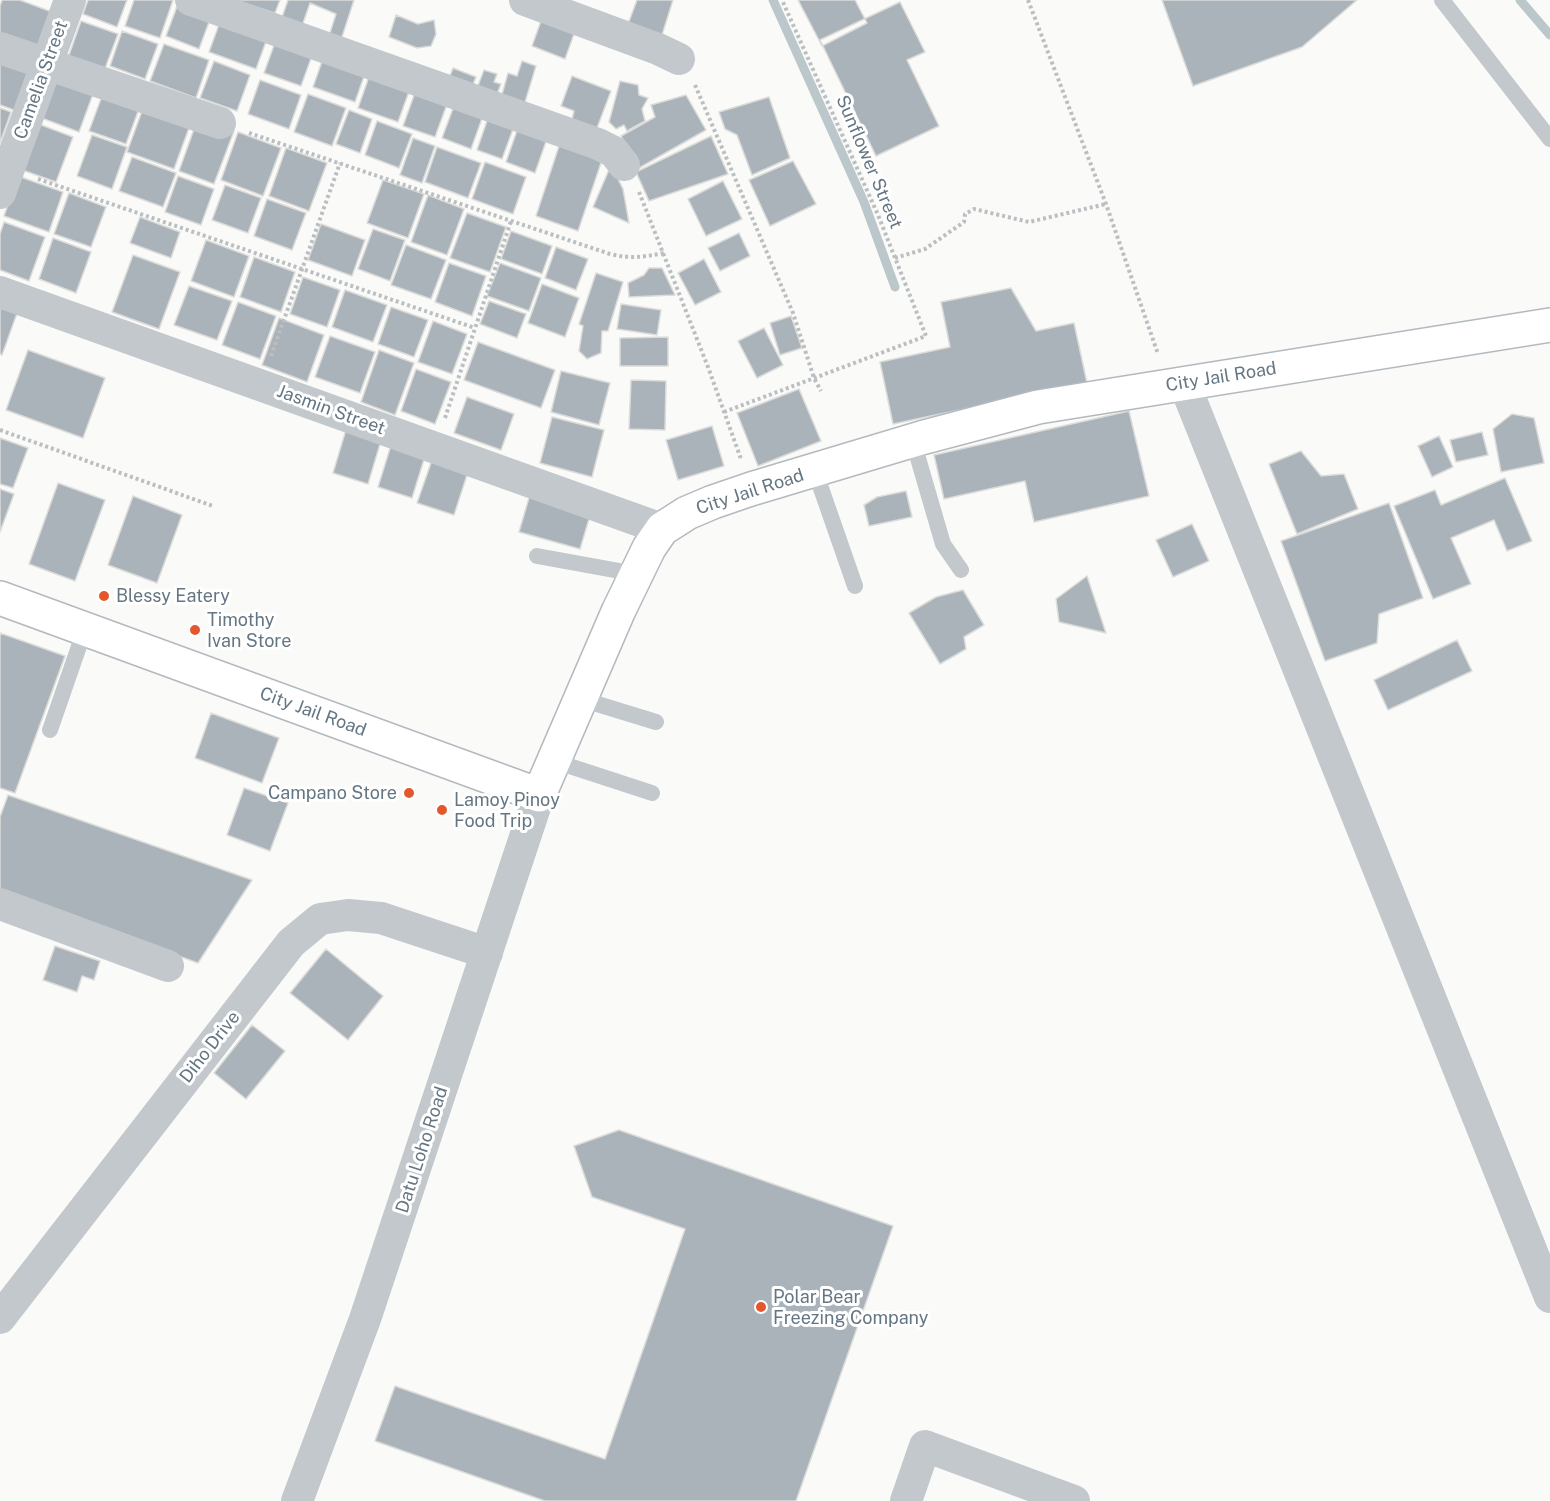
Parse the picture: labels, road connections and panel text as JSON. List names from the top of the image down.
{
  "streets": {
    "street": [
      "Camelia Street",
      "City Jail Road",
      "Jasmin Street",
      "Diho Drive",
      "Datu Loho Road"
    ],
    "path": ["Sunflower Street"]
  },
  "crossings": [
    ["City Jail Road", "Jasmin Street"],
    ["City Jail Road", "Datu Loho Road"],
    ["Diho Drive", "Datu Loho Road"]
  ],
  "places": [
    "Blessy Eatery",
    "Timothy Ivan Store",
    "Campano Store",
    "Lamoy Pinoy Food Trip",
    "Polar Bear Freezing Company"
  ]
}
